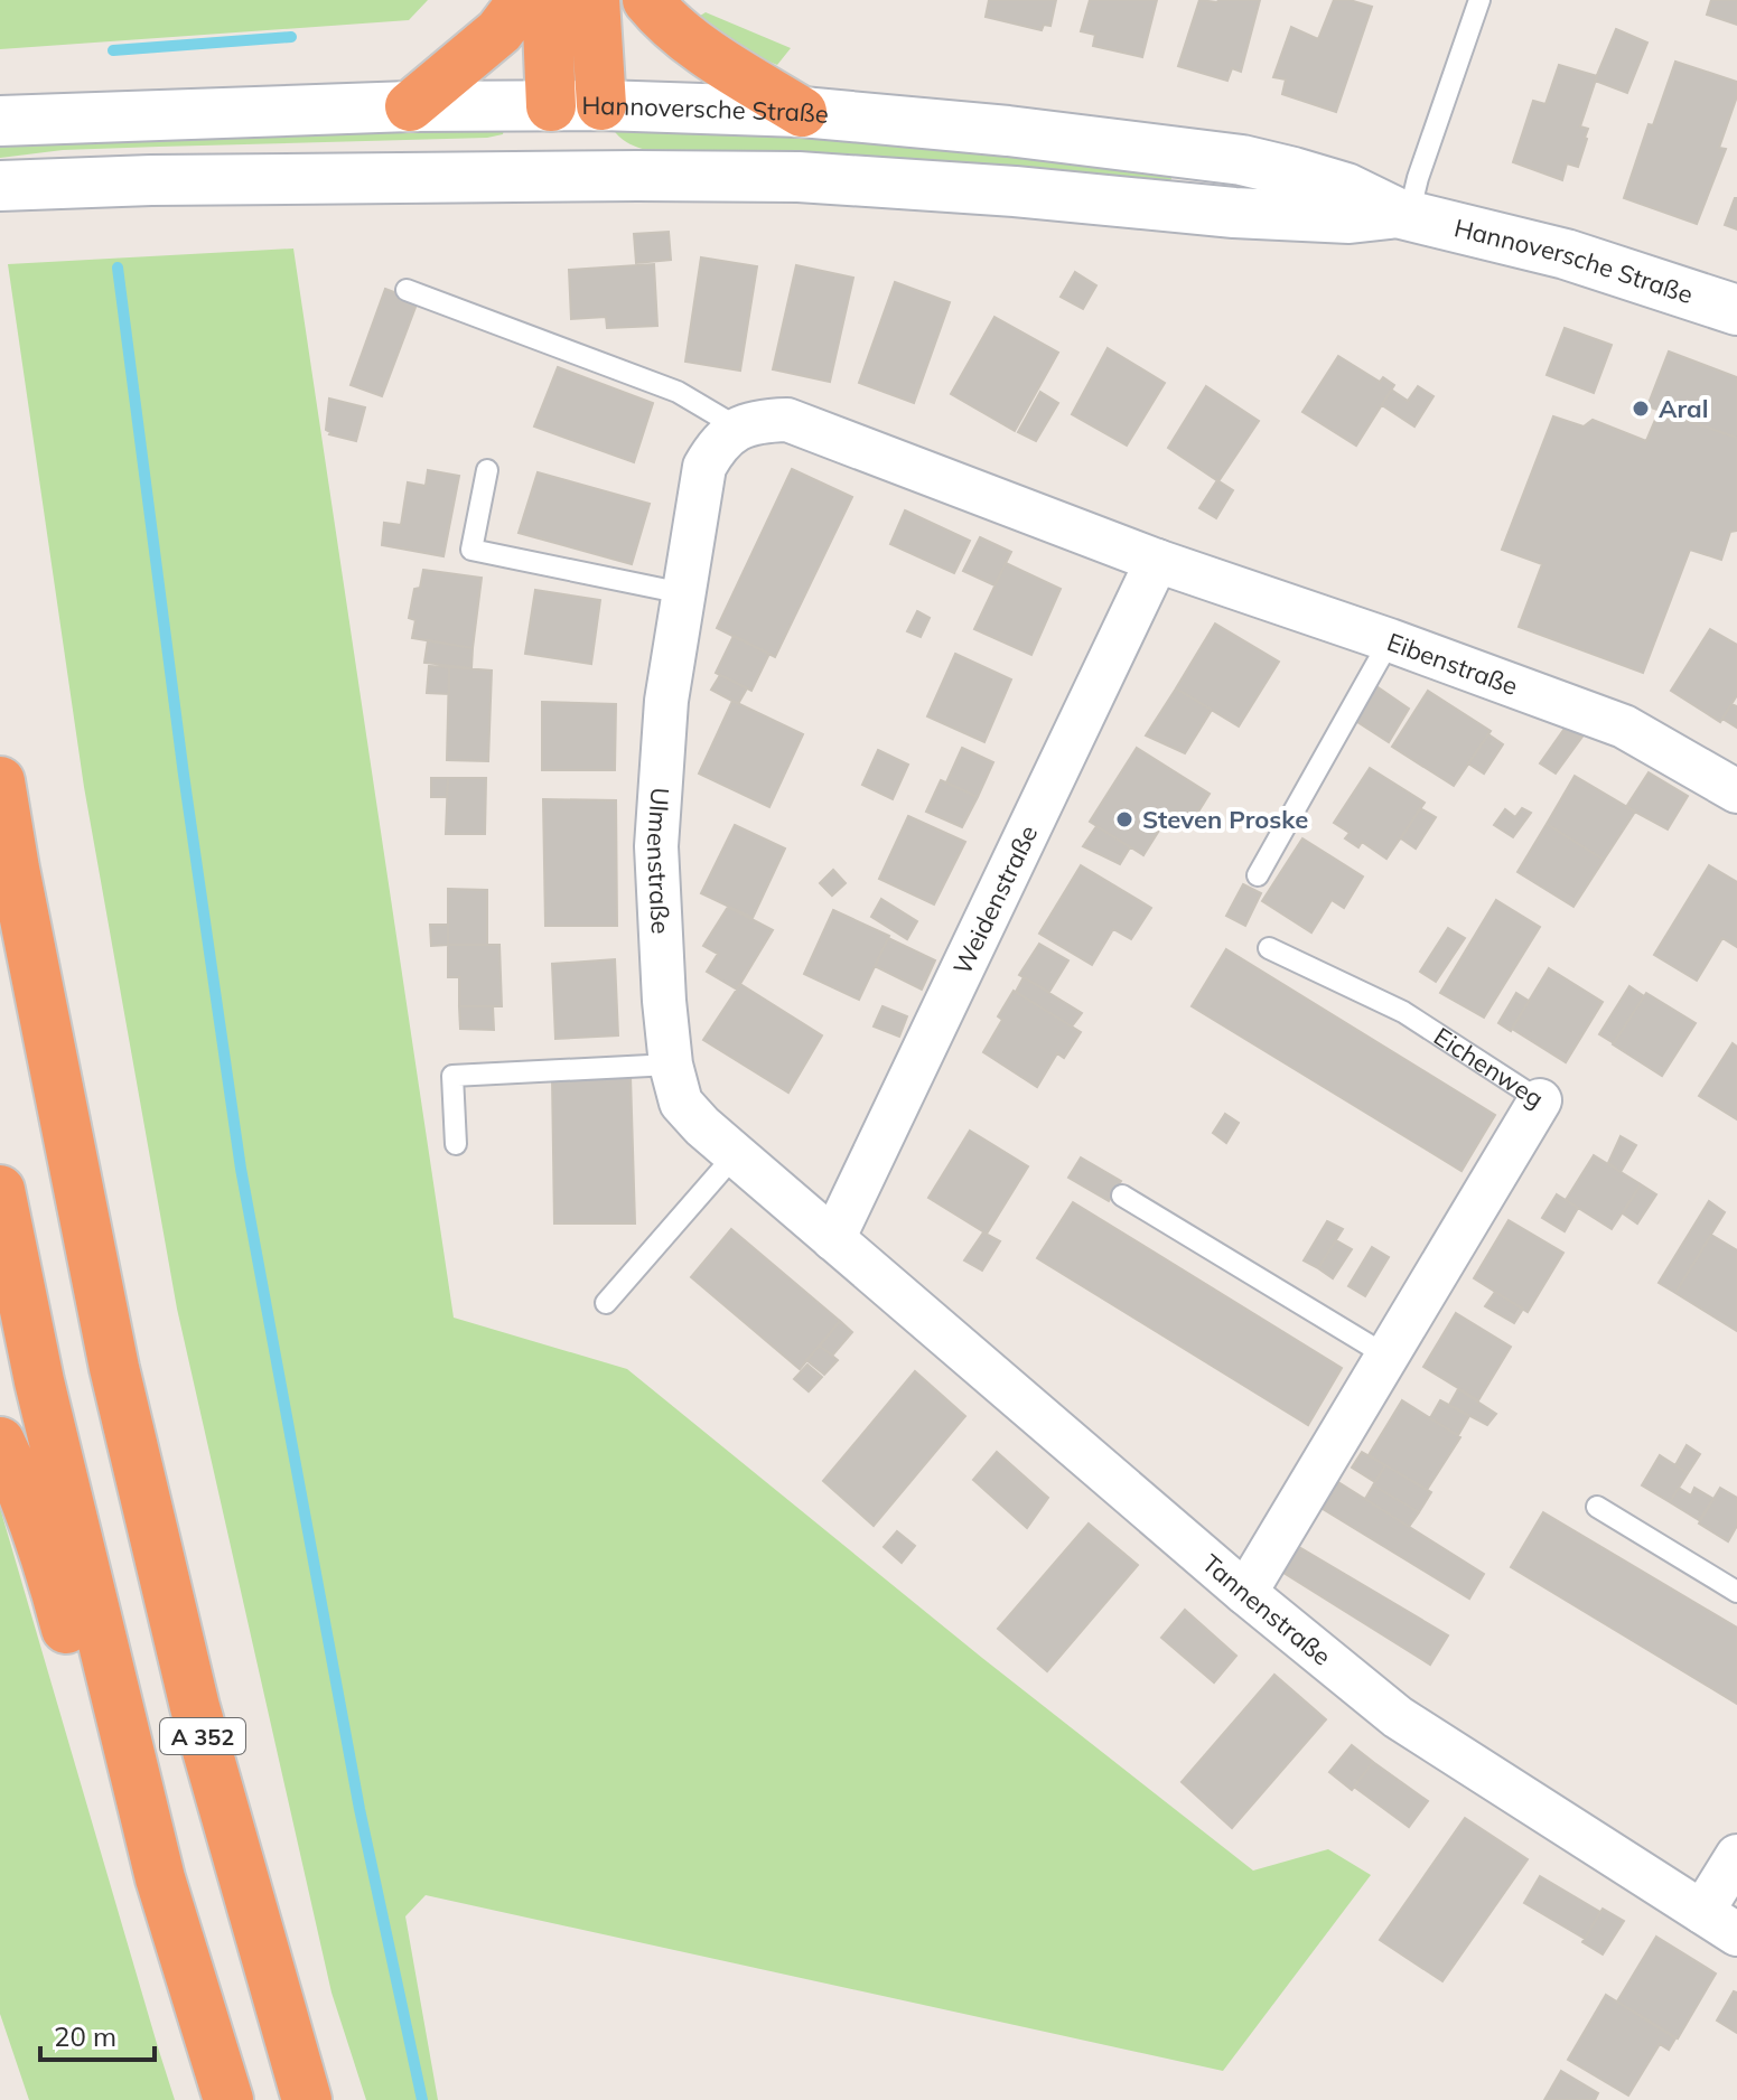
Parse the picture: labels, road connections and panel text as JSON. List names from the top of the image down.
{
  "streets": {
    "highway": ["A 352"],
    "main road": ["Hannoversche Straße"],
    "street": [
      "Eibenstraße",
      "Ulmenstraße",
      "Weidenstraße",
      "Eichenweg",
      "Tannenstraße"
    ]
  },
  "crossings": [
    ["Eibenstraße", "Weidenstraße"],
    ["Ulmenstraße", "Weidenstraße"],
    ["Ulmenstraße", "Tannenstraße"],
    ["Weidenstraße", "Tannenstraße"],
    ["Eichenweg", "Tannenstraße"]
  ],
  "places": ["Aral", "Steven Proske"],
  "scale_bar": "20 m"
}
